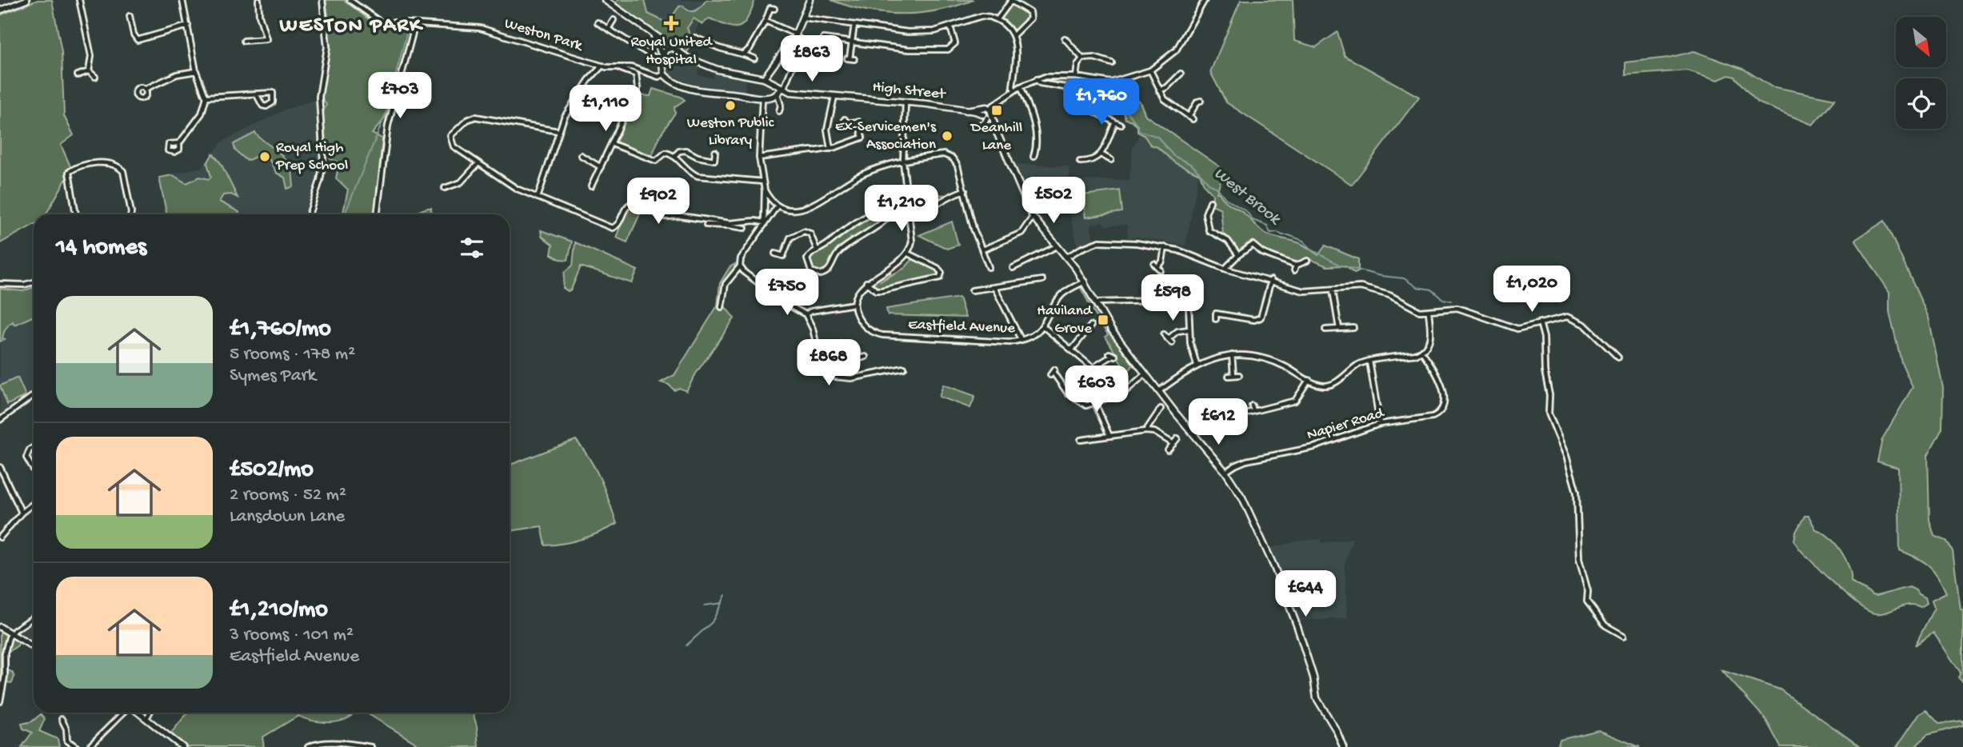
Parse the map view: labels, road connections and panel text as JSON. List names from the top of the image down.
{
  "streets": {
    "street": [
      "Weston Park",
      "High Street",
      "Eastfield Avenue",
      "Napier Road"
    ]
  },
  "districts": ["WESTON PARK"],
  "water": ["West Brook"],
  "places": {
    "health": ["Royal United Hospital"],
    "other": ["Weston Public Library", "Ex-Servicemen's Association", "Royal High Prep School"],
    "transit": ["Deanhill Lane", "Haviland Grove"]
  },
  "north": "bottom right",
  "page": {
    "price": [
      "£863",
      "£703",
      "£1,760",
      "£1,110",
      "£502",
      "£902",
      "£1,210",
      "£1,020",
      "£750",
      "£598",
      "£868",
      "£603",
      "£612",
      "£644"
    ],
    "heading": "14 homes",
    "list": [
      {
        "name": "£1,760/mo",
        "note": "5 rooms · 178 m² · Symes Park"
      },
      {
        "name": "£502/mo",
        "note": "2 rooms · 52 m² · Lansdown Lane"
      },
      {
        "name": "£1,210/mo",
        "note": "3 rooms · 101 m² · Eastfield Avenue"
      }
    ]
  }
}
